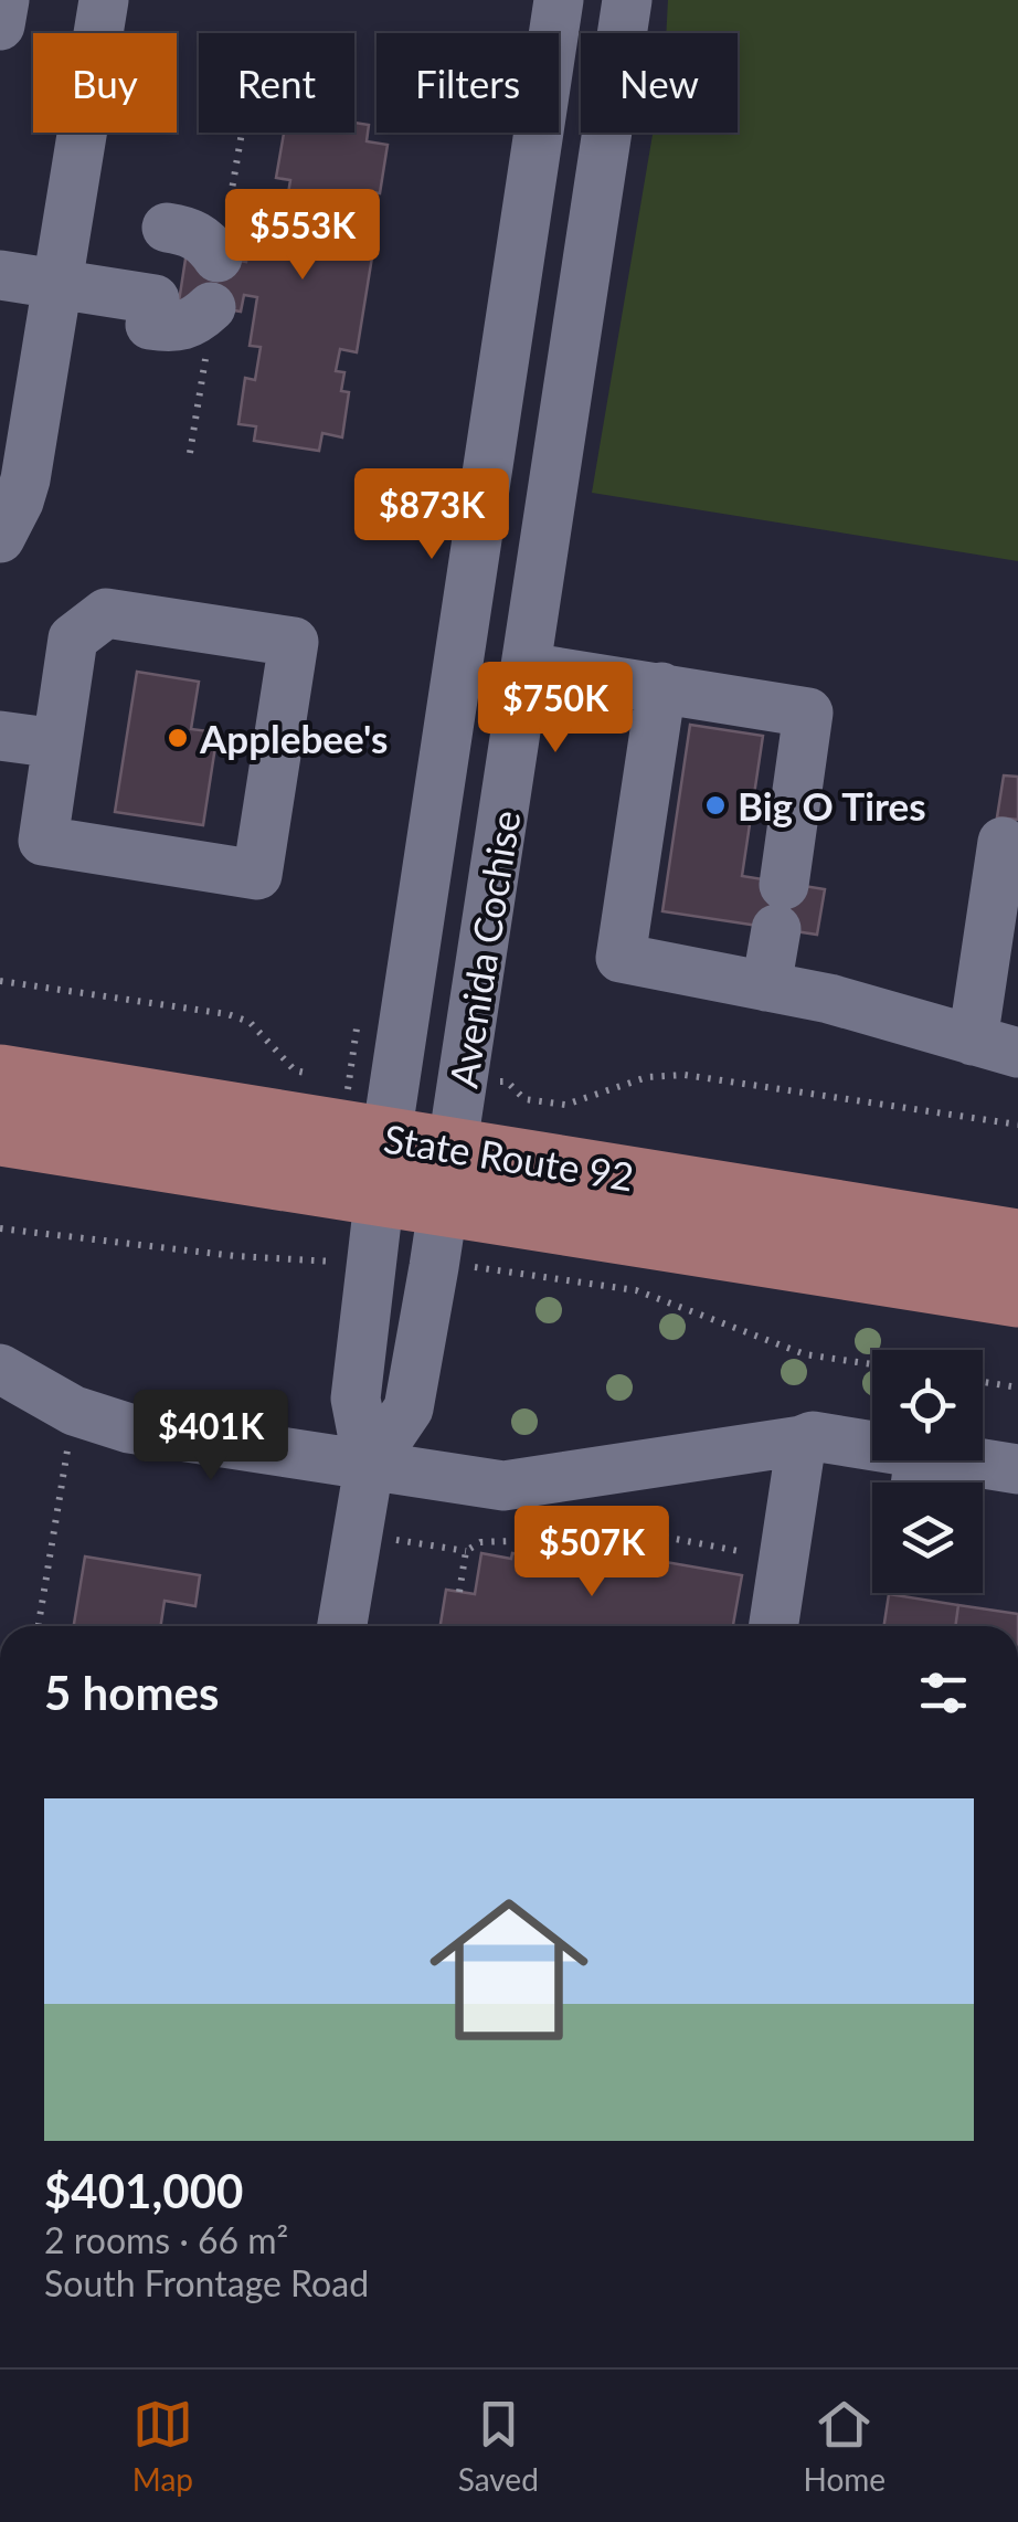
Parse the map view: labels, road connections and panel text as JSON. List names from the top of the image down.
{
  "streets": {
    "main road": ["State Route 92"],
    "street": ["Avenida Cochise"]
  },
  "crossings": [
    ["Avenida Cochise", "State Route 92"]
  ],
  "places": ["Applebee's", "Big O Tires"],
  "page": {
    "chip": [
      "Buy",
      "Rent",
      "Filters",
      "New"
    ],
    "price": [
      "$553K",
      "$873K",
      "$750K",
      "$401K",
      "$507K"
    ],
    "heading": "5 homes",
    "list": [
      {
        "name": "$401,000",
        "note": "2 rooms · 66 m² · South Frontage Road"
      }
    ],
    "tabs": ["Map", "Saved", "Home"]
  }
}
